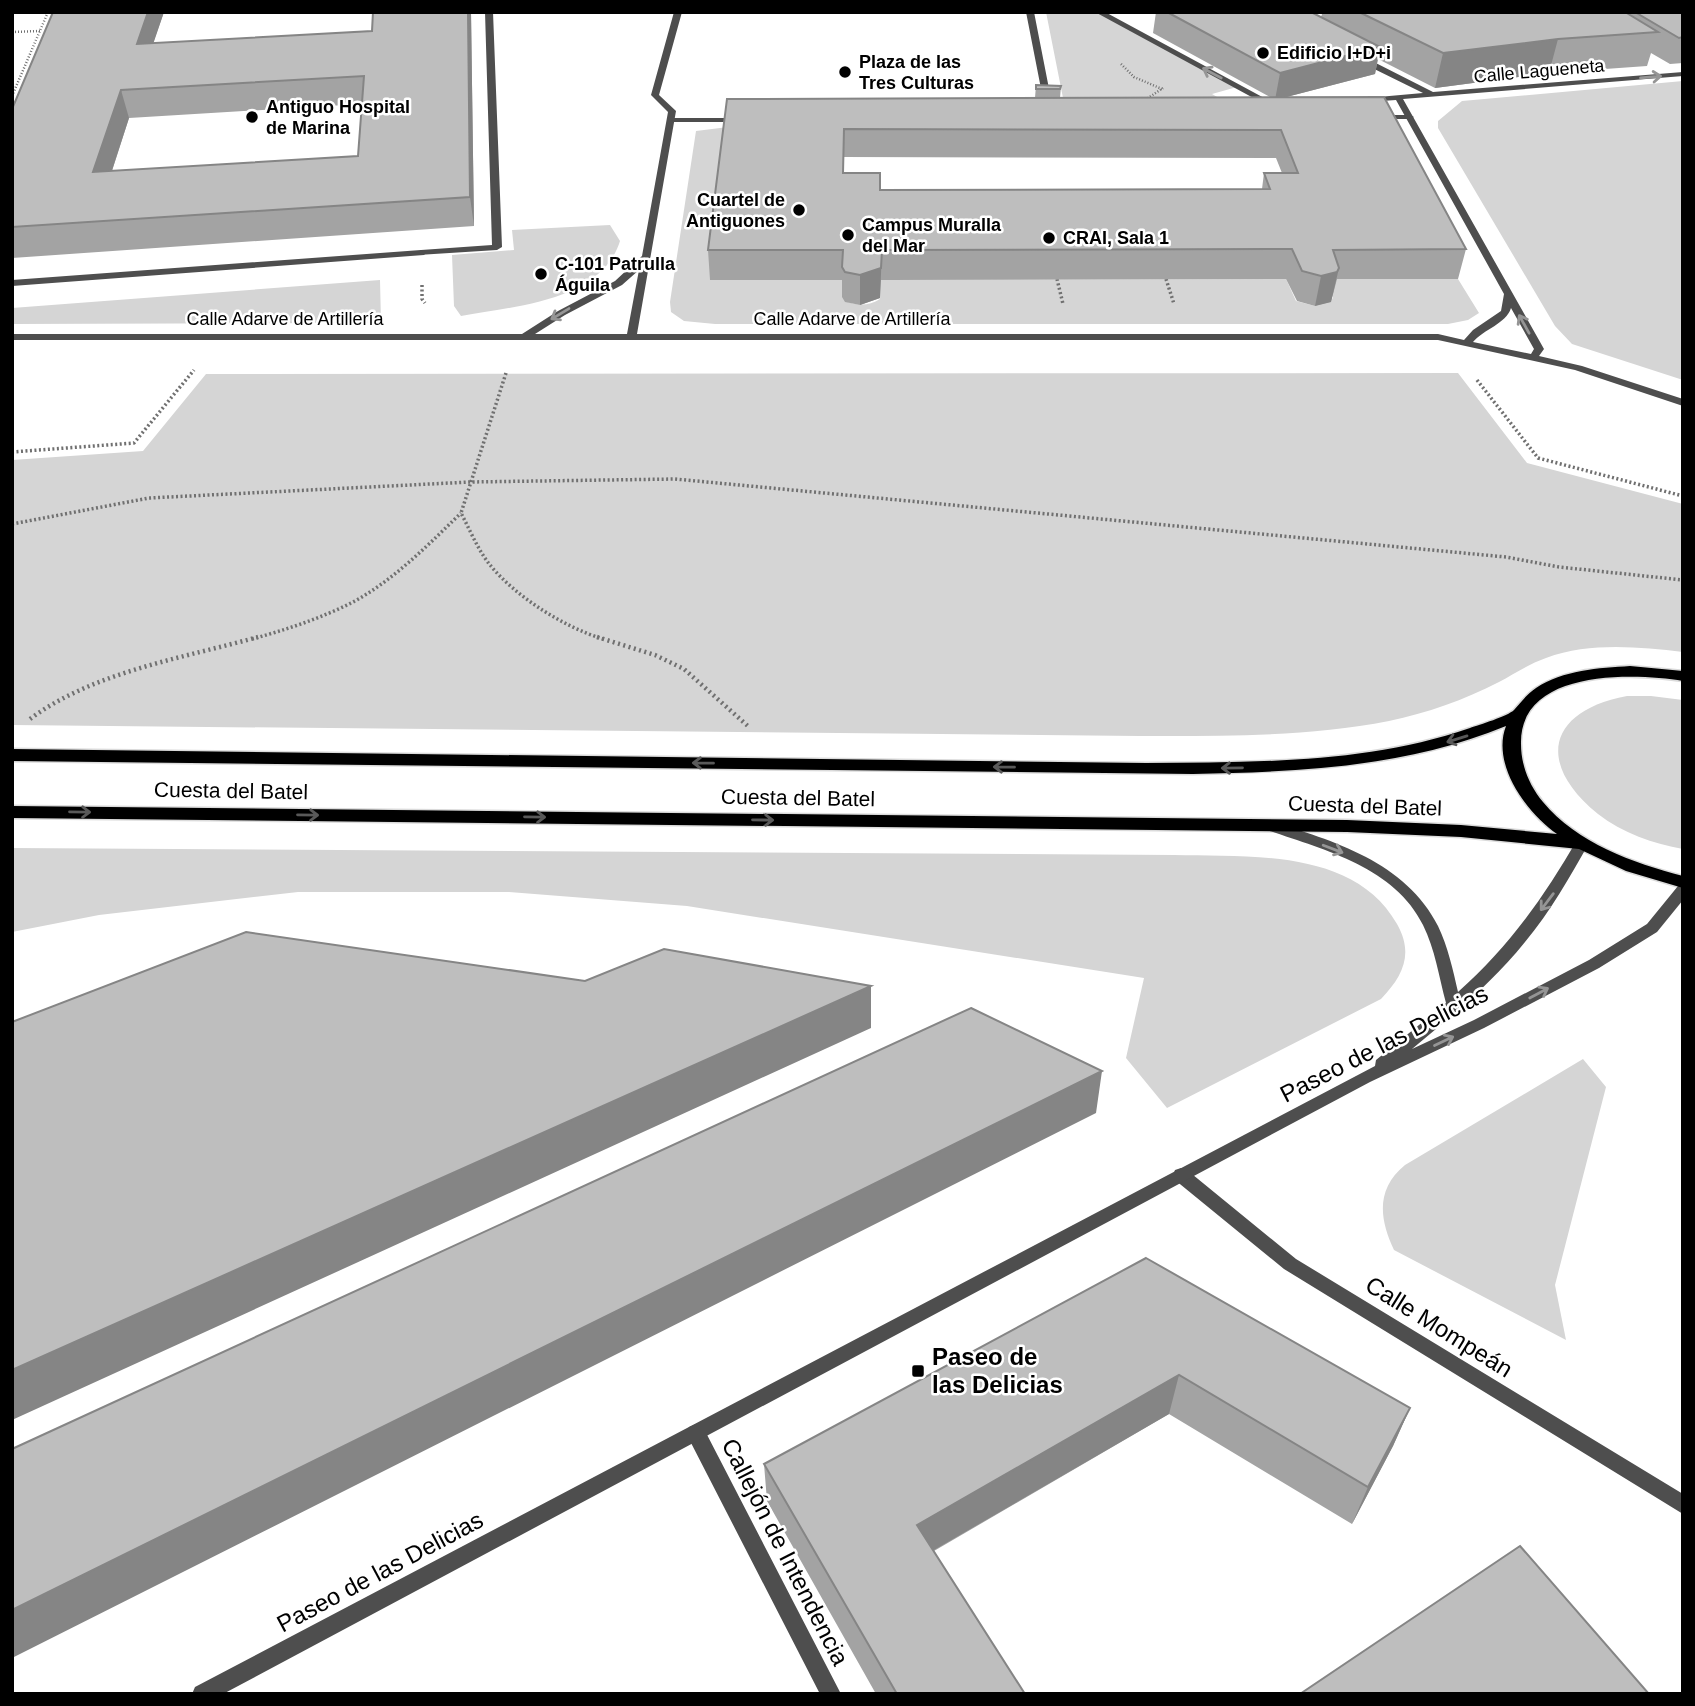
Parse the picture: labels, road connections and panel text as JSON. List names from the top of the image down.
{
  "streets": {
    "main road": ["Cuesta del Batel"],
    "street": [
      "Calle Lagueneta",
      "Calle Adarve de Artillería",
      "Paseo de las Delicias",
      "Calle Mompeán",
      "Callejón de Intendencia"
    ]
  },
  "crossings": [
    ["Cuesta del Batel", "Paseo de las Delicias"],
    ["Paseo de las Delicias", "Calle Mompeán"],
    ["Paseo de las Delicias", "Callejón de Intendencia"]
  ],
  "one_way": ["Calle Lagueneta"],
  "places": {
    "other": [
      "Edificio I+D+i",
      "Plaza de las Tres Culturas",
      "Antiguo Hospital de Marina",
      "Cuartel de Antiguones",
      "Campus Muralla del Mar",
      "CRAI, Sala 1",
      "C-101 Patrulla Águila"
    ],
    "transit": ["Paseo de las Delicias"]
  }
}
